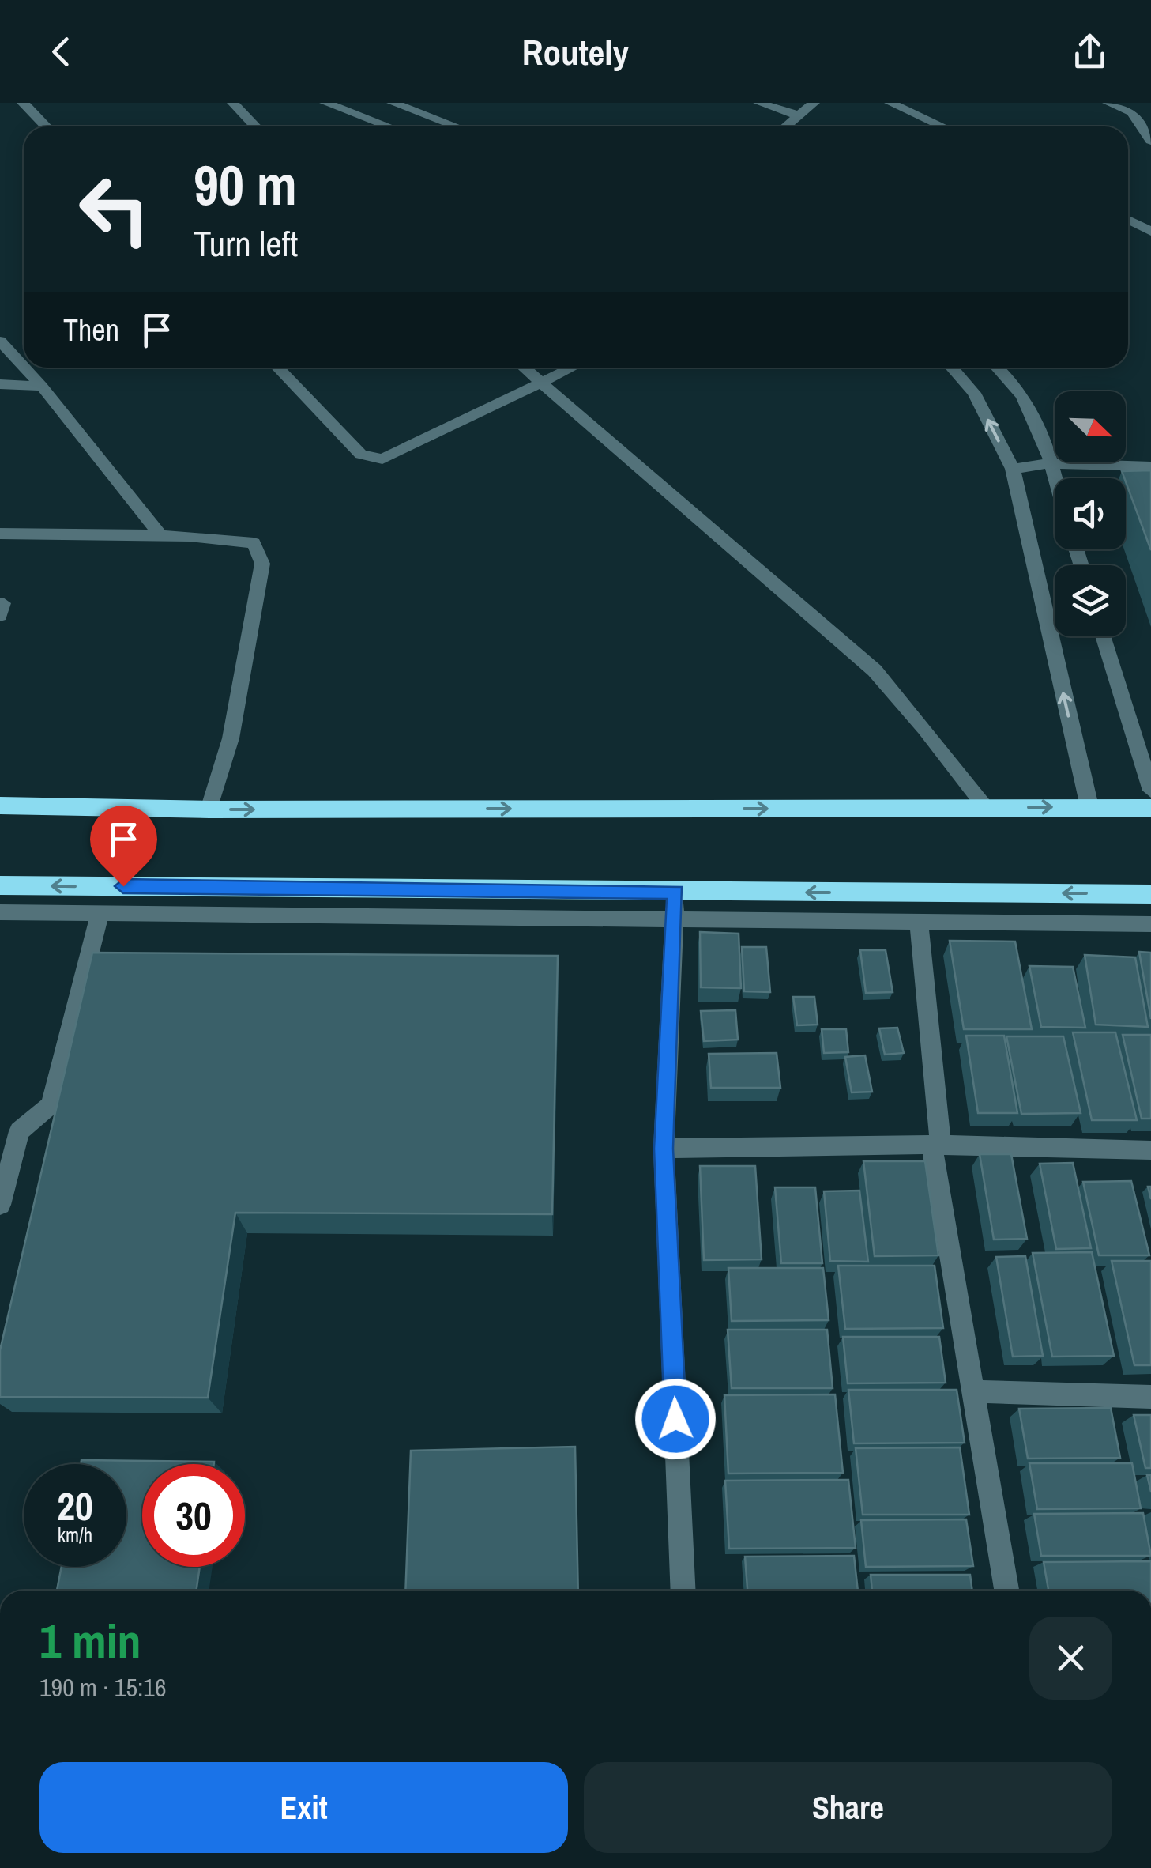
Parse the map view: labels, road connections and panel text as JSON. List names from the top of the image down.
{
  "north": "bottom right",
  "page": {
    "header": "Routely",
    "turn": ["90 m", "Turn left"],
    "then": "Then",
    "speed": "20 km/h",
    "limit": "30",
    "heading": ["1 min", "190 m · 15:16"],
    "buttons": ["Exit", "Share"]
  }
}
